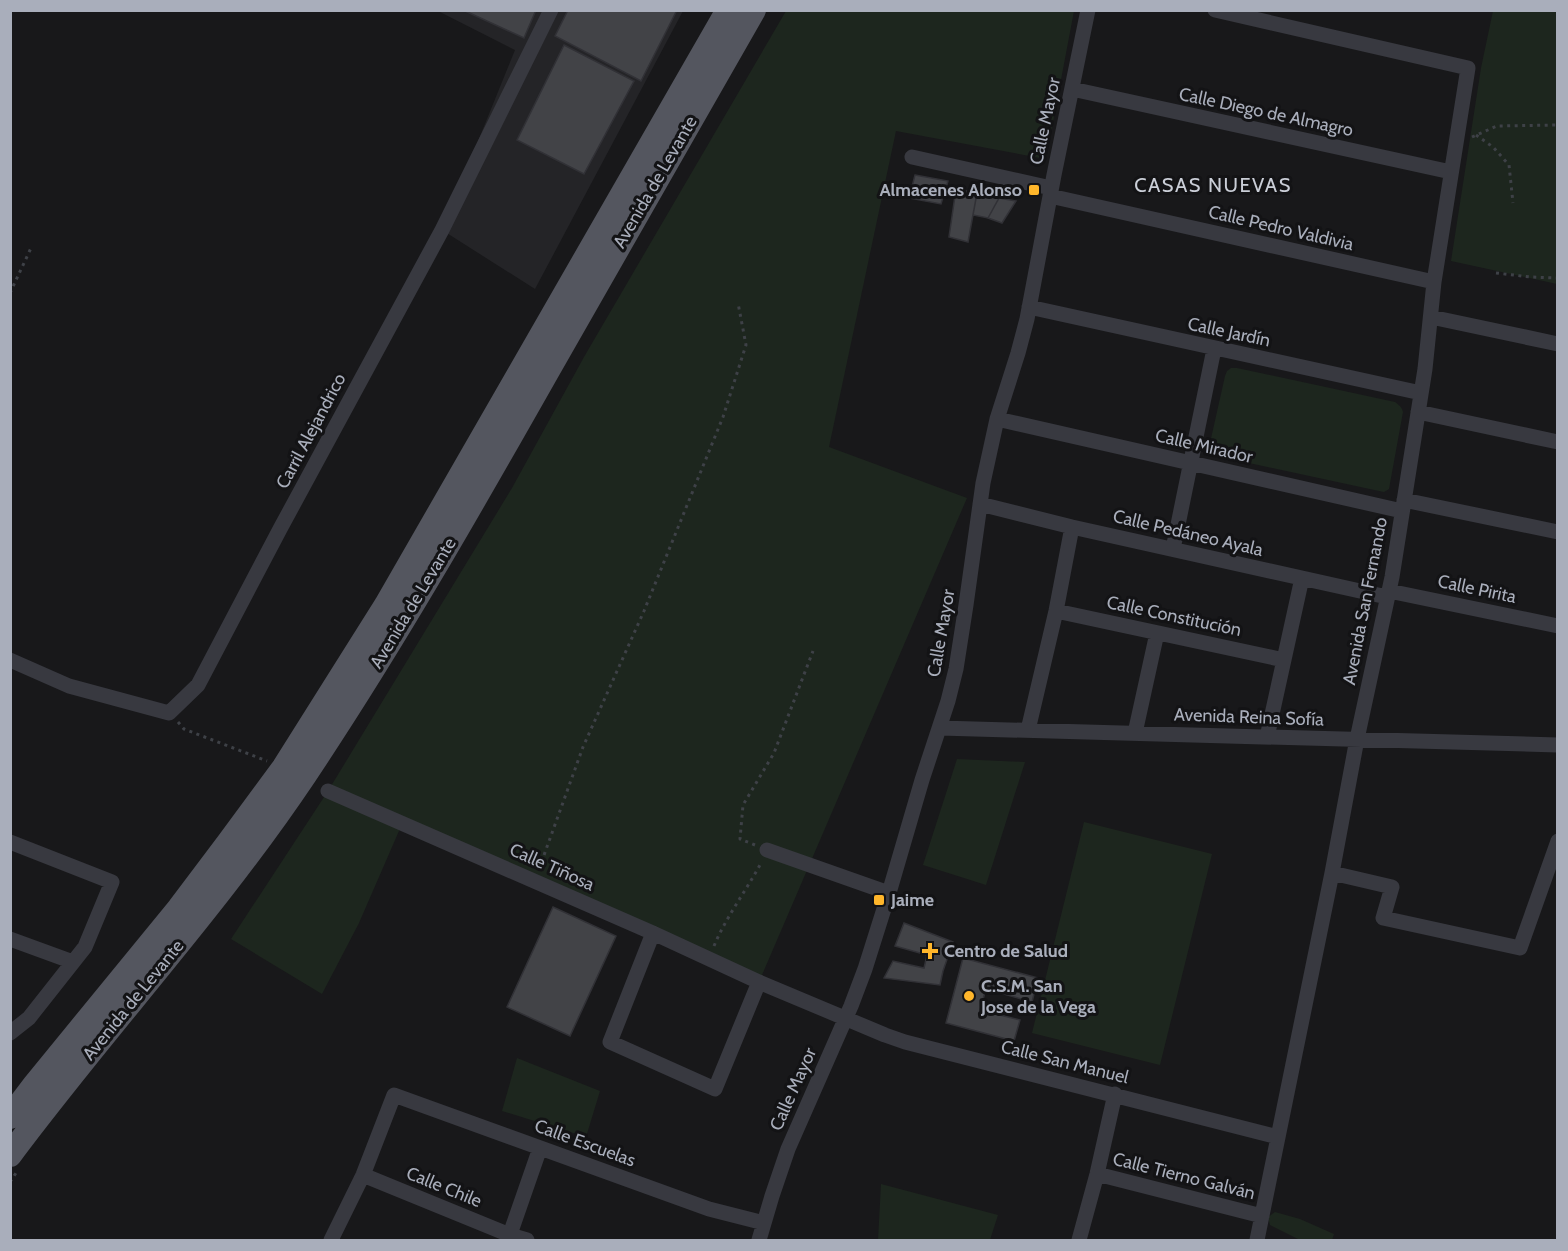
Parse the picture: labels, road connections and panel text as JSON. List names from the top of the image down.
{
  "streets": {
    "main road": ["Avenida de Levante"],
    "street": [
      "Calle Diego de Almagro",
      "Calle Mayor",
      "Calle Pedro Valdivia",
      "Calle Jardín",
      "Carril Alejandrico",
      "Calle Mirador",
      "Calle Pedáneo Ayala",
      "Calle Pirita",
      "Avenida San Fernando",
      "Calle Constitución",
      "Avenida Reina Sofía",
      "Calle Tiñosa",
      "Calle San Manuel",
      "Calle Escuelas",
      "Calle Tierno Galván",
      "Calle Chile"
    ]
  },
  "crossings": [
    ["Calle Diego de Almagro", "Calle Mayor"],
    ["Calle Diego de Almagro", "Avenida San Fernando"],
    ["Calle Mayor", "Calle Pedro Valdivia"],
    ["Calle Mayor", "Calle Jardín"],
    ["Calle Mayor", "Calle Mirador"],
    ["Calle Mayor", "Calle Pedáneo Ayala"],
    ["Calle Mayor", "Avenida Reina Sofía"],
    ["Calle Mayor", "Calle San Manuel"],
    ["Calle Mayor", "Calle Escuelas"],
    ["Calle Pedro Valdivia", "Avenida San Fernando"],
    ["Calle Jardín", "Avenida San Fernando"],
    ["Calle Mirador", "Avenida San Fernando"],
    ["Calle Pedáneo Ayala", "Calle Pirita"],
    ["Calle Pedáneo Ayala", "Avenida San Fernando"],
    ["Calle Pirita", "Avenida San Fernando"],
    ["Avenida San Fernando", "Avenida Reina Sofía"],
    ["Avenida San Fernando", "Calle San Manuel"],
    ["Avenida San Fernando", "Calle Tierno Galván"],
    ["Calle Tiñosa", "Calle San Manuel"],
    ["Calle Escuelas", "Calle Chile"]
  ],
  "districts": ["CASAS NUEVAS"],
  "places": {
    "transit": ["Almacenes Alonso", "Jaime"],
    "health": ["Centro de Salud"],
    "other": ["C.S.M. San Jose de la Vega"]
  }
}
